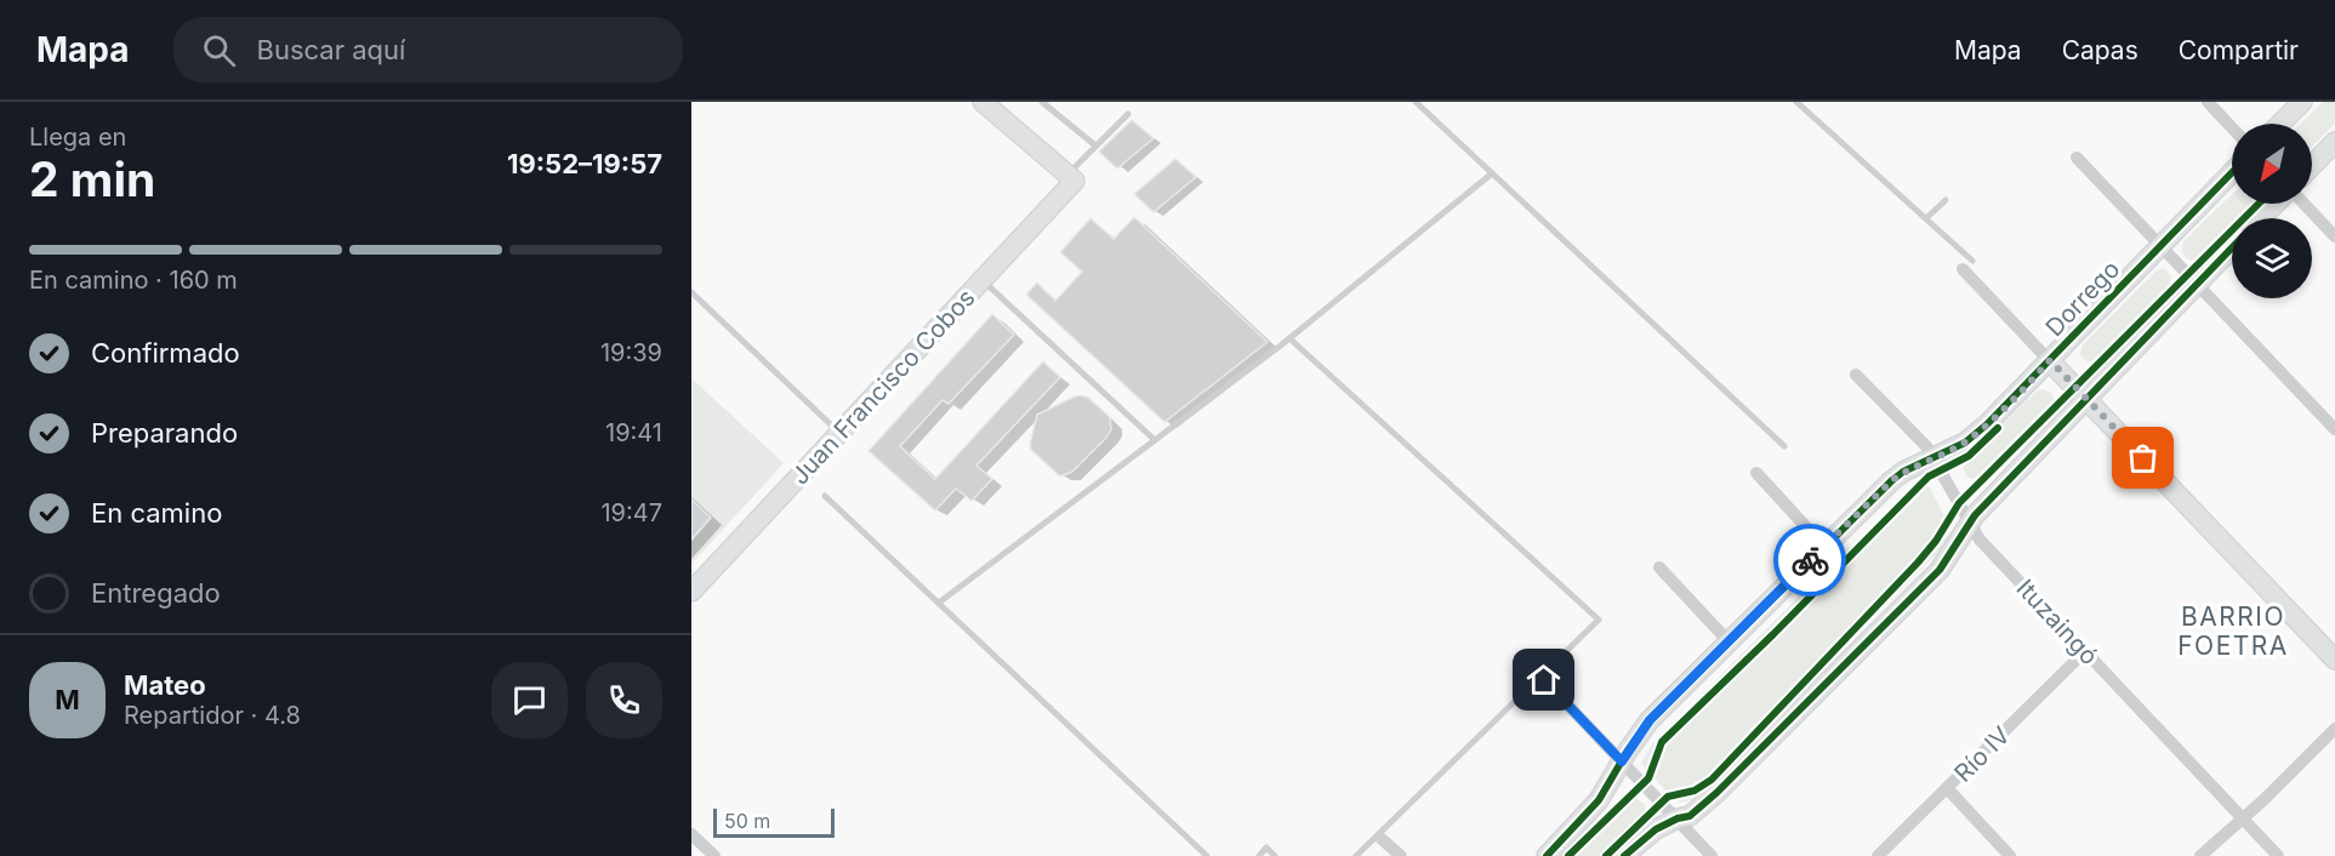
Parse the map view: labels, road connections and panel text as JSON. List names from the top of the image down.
{
  "streets": {
    "main road": ["Dorrego", "Juan Francisco Cobos"],
    "street": ["Ituzaingó", "Río IV"]
  },
  "crossings": [
    ["Dorrego", "Ituzaingó"],
    ["Ituzaingó", "Río IV"]
  ],
  "districts": ["BARRIO FOETRA"],
  "scale_bar": "50 m",
  "north": "bottom left",
  "page": {
    "header": "Mapa",
    "search": "Buscar aquí",
    "nav": ["Mapa", "Capas", "Compartir"],
    "heading": ["2 min", "Llega en", "19:52–19:57"],
    "panel": ["Mateo", "Repartidor · 4.8"],
    "bar": "En camino · 160 m",
    "list": [
      ["Confirmado", "19:39"],
      ["Preparando", "19:41"],
      ["En camino", "19:47"],
      "Entregado"
    ],
    "round": "M",
    "scale": "50 m"
  }
}
